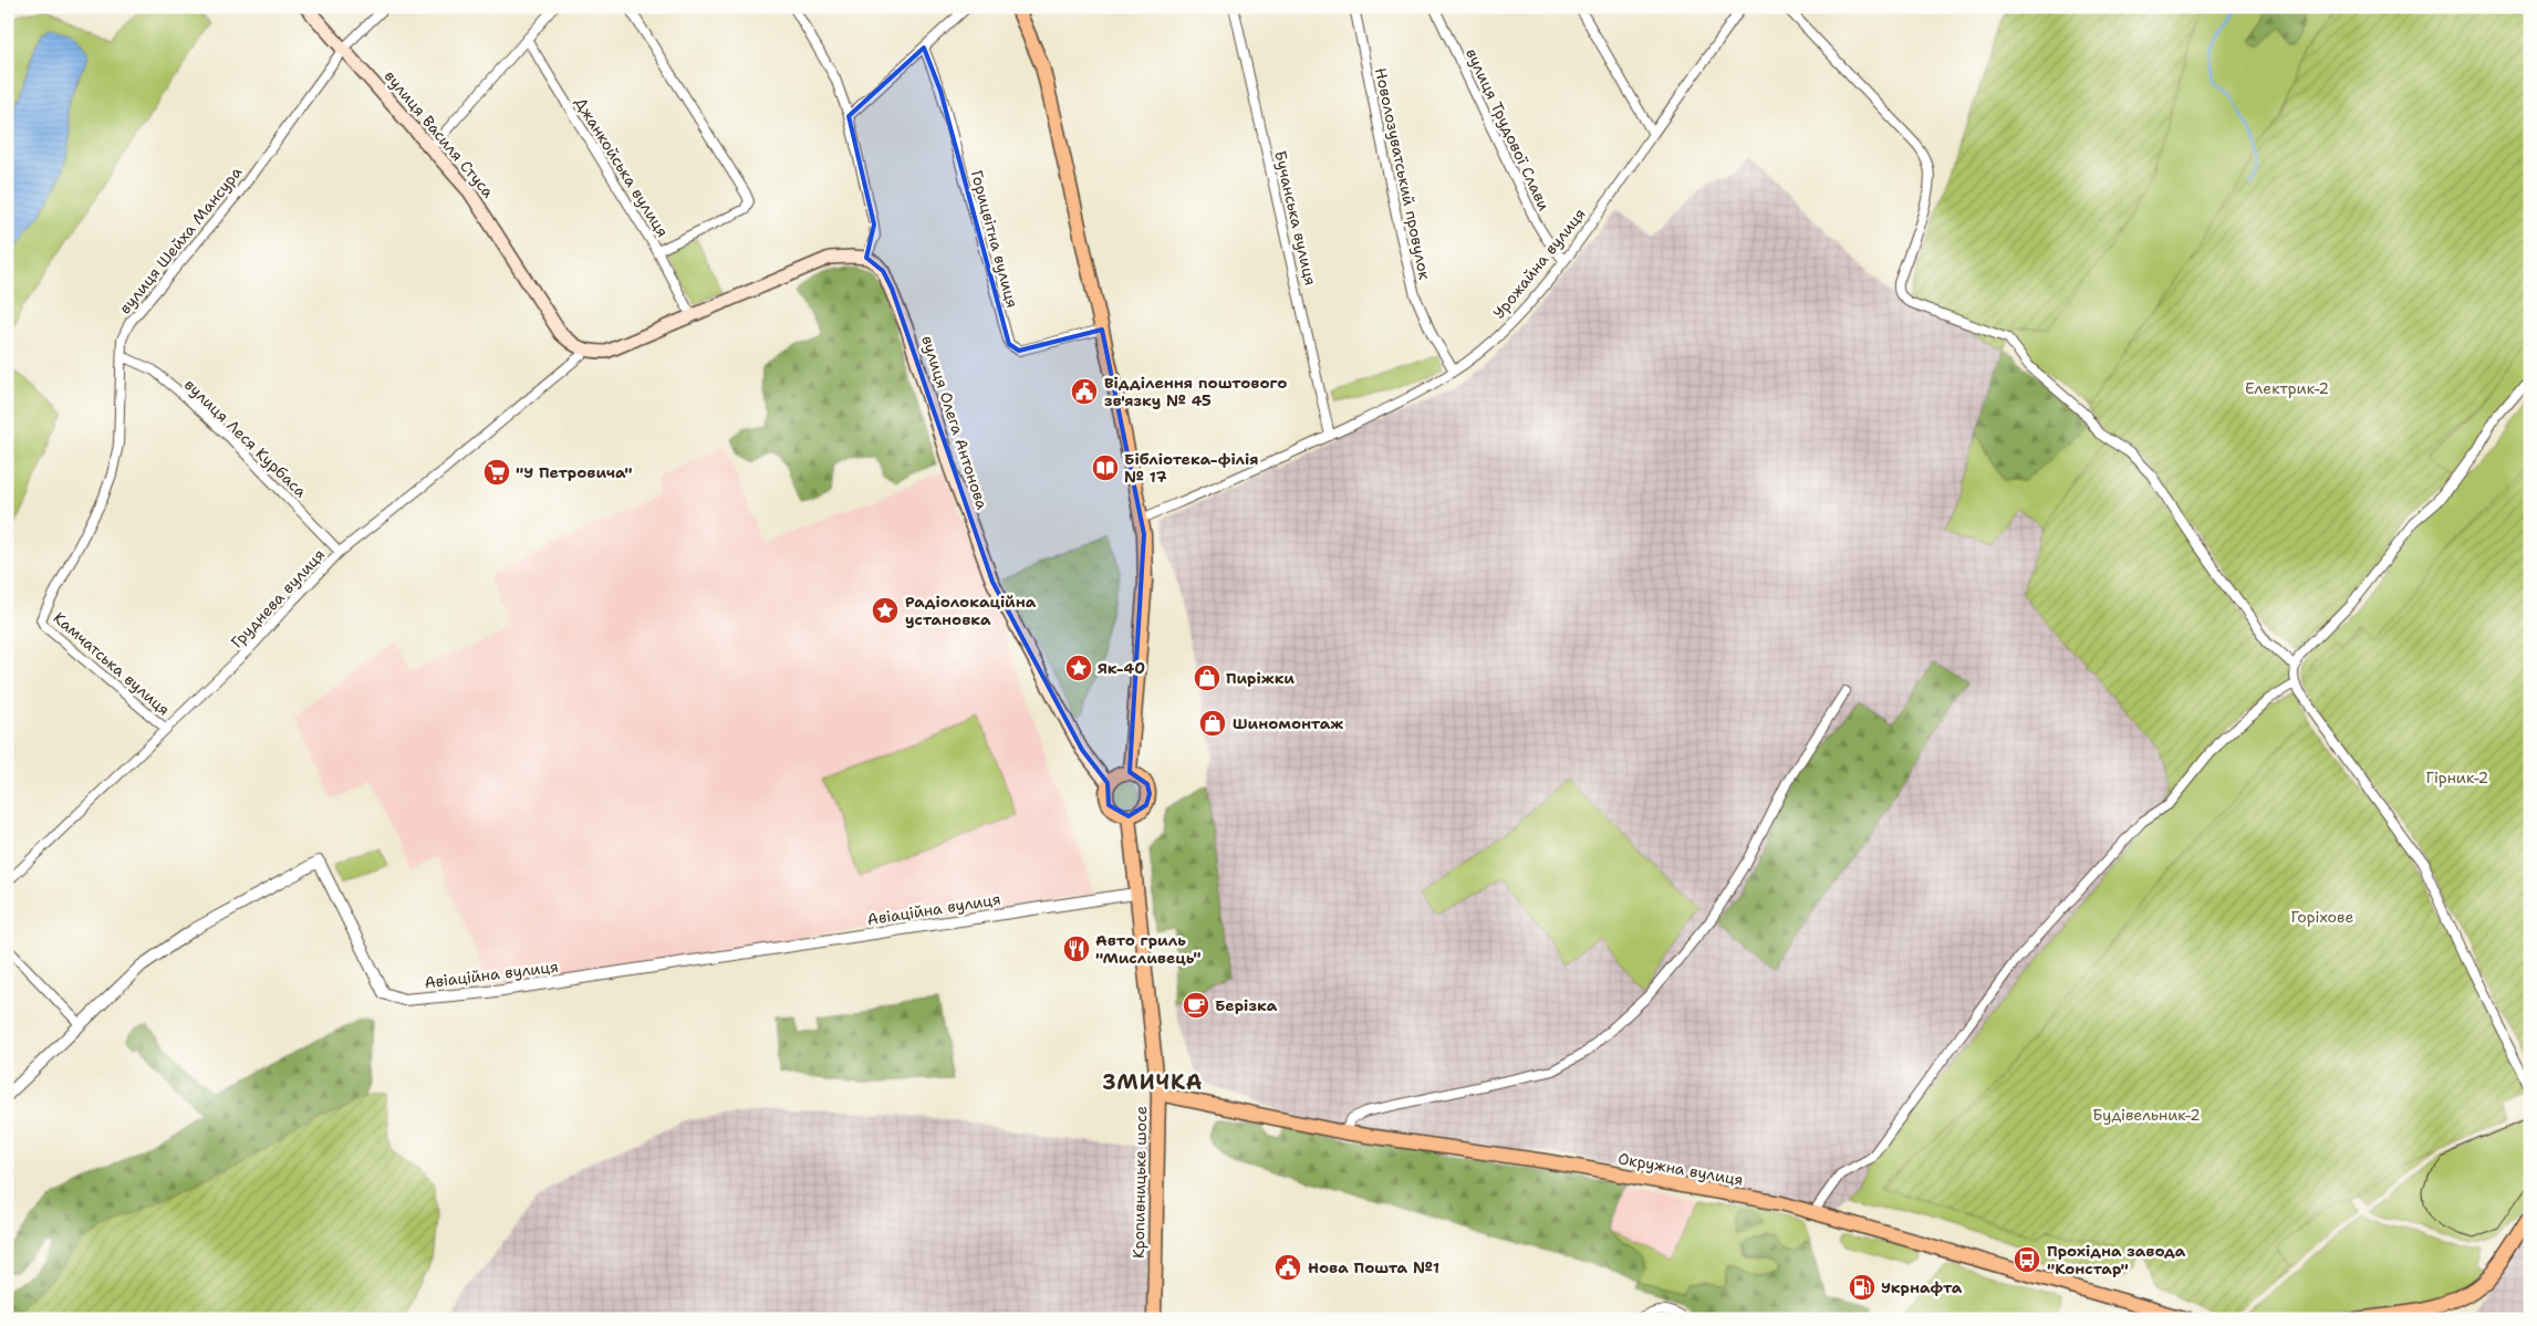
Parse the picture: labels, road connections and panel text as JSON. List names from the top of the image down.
{
  "streets": {
    "main road": [
      "вулиця Василя Стуса",
      "вулиця Олега Антонова",
      "Окружна вулиця",
      "Кропивницьке шосе"
    ],
    "street": [
      "вулиця Трудової Слави",
      "Джанкойська вулиця",
      "Новолозуватський провулок",
      "Бучанська вулиця",
      "Горицвітна вулиця",
      "вулиця Шейха Мансура",
      "Урожайна вулиця",
      "вулиця Леся Курбаса",
      "Груднева вулиця",
      "Камчатська вулиця",
      "Авіаційна вулиця"
    ]
  },
  "crossings": [
    ["вулиця Трудової Слави", "Урожайна вулиця"],
    ["вулиця Василя Стуса", "вулиця Шейха Мансура"],
    ["вулиця Василя Стуса", "Груднева вулиця"],
    ["Новолозуватський провулок", "Урожайна вулиця"],
    ["Бучанська вулиця", "Урожайна вулиця"],
    ["вулиця Шейха Мансура", "вулиця Леся Курбаса"],
    ["вулиця Шейха Мансура", "Камчатська вулиця"],
    ["вулиця Олега Антонова", "Кропивницьке шосе"],
    ["вулиця Леся Курбаса", "Груднева вулиця"],
    ["Груднева вулиця", "Камчатська вулиця"],
    ["Авіаційна вулиця", "Кропивницьке шосе"],
    ["Окружна вулиця", "Кропивницьке шосе"]
  ],
  "districts": ["ЗМИЧКА"],
  "parks": [
    "Електрик-2",
    "Гірник-2",
    "Горіхове",
    "Будівельник-2"
  ],
  "places": {
    "public building": ["Відділення поштового зв'язку № 45", "Нова Пошта №1"],
    "library": ["Бібліотека-філія № 17"],
    "supermarket": ["\"У Петровича\""],
    "place": ["Радіолокаційна установка", "Як-40"],
    "shop": ["Пиріжки", "Шиномонтаж"],
    "restaurant": ["Авто гриль \"Мисливець\""],
    "cafe": ["Берізка"],
    "bus stop": ["Прохідна завода \"Констар\""],
    "fuel station": ["Укрнафта"]
  }
}
